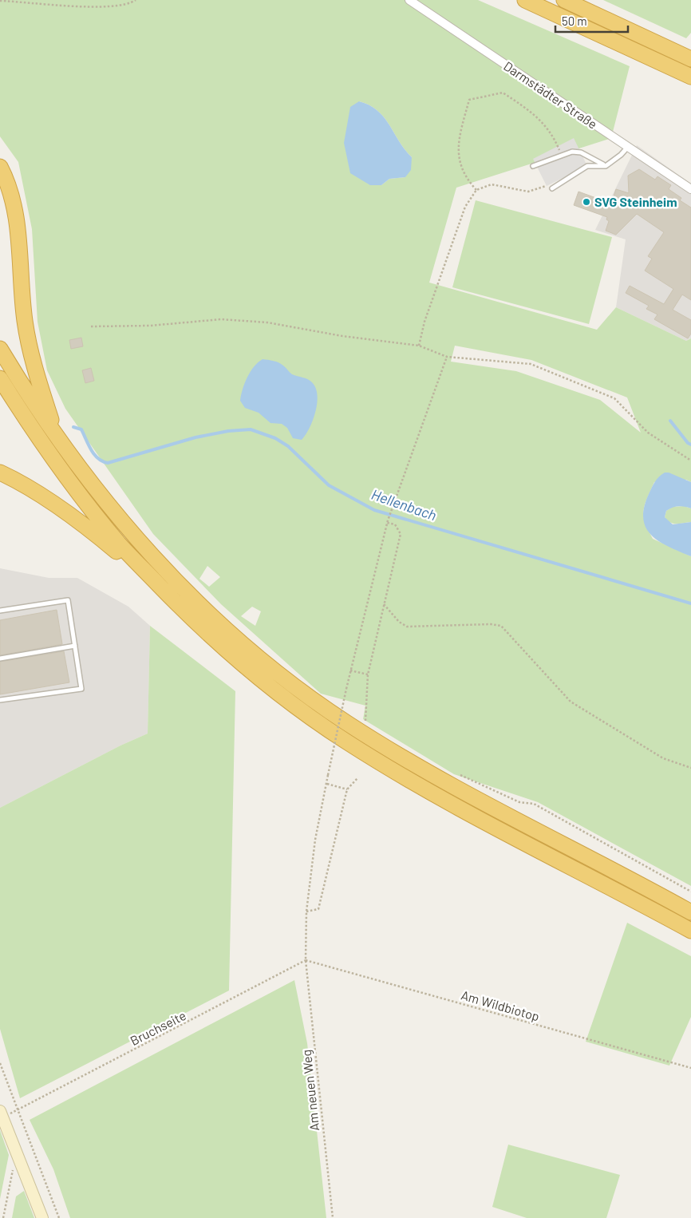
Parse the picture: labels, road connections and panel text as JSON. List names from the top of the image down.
{
  "streets": {
    "street": ["Darmstädter Straße"],
    "path": ["Am Wildbiotop", "Bruchseite", "Am neuen Weg"]
  },
  "crossings": [
    ["Am Wildbiotop", "Bruchseite"],
    ["Am Wildbiotop", "Am neuen Weg"],
    ["Bruchseite", "Am neuen Weg"]
  ],
  "water": ["Hellenbach"],
  "places": ["SVG Steinheim"],
  "scale_bar": "50 m"
}
